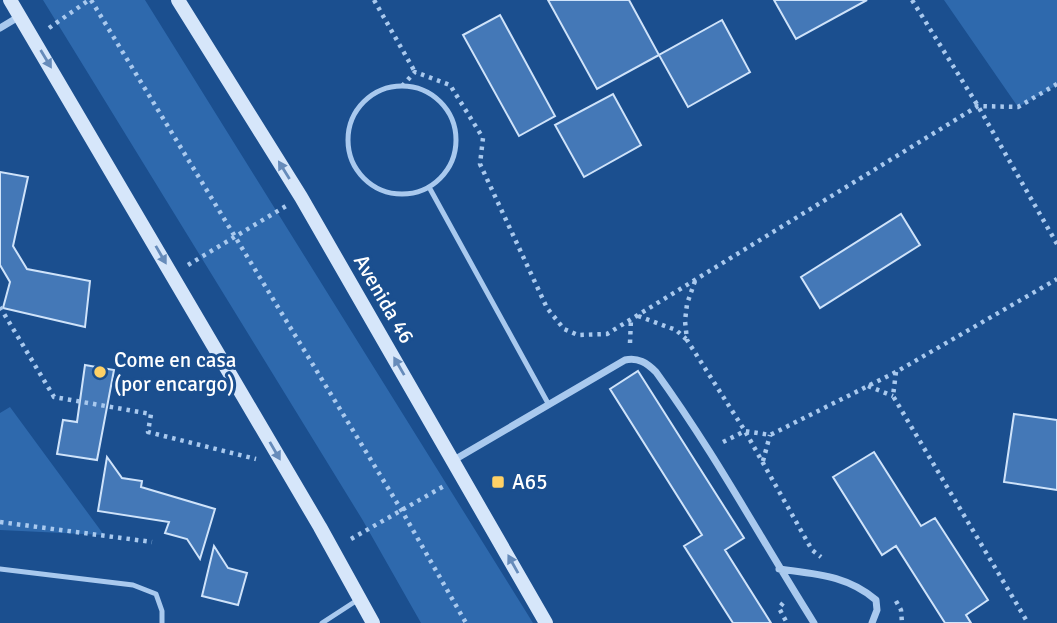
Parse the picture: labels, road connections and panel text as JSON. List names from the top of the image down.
{
  "streets": {
    "street": ["Avenida 46"]
  },
  "one_way": ["Avenida 46"],
  "places": {
    "other": ["Come en casa (por encargo)"],
    "transit": ["A65"]
  }
}
